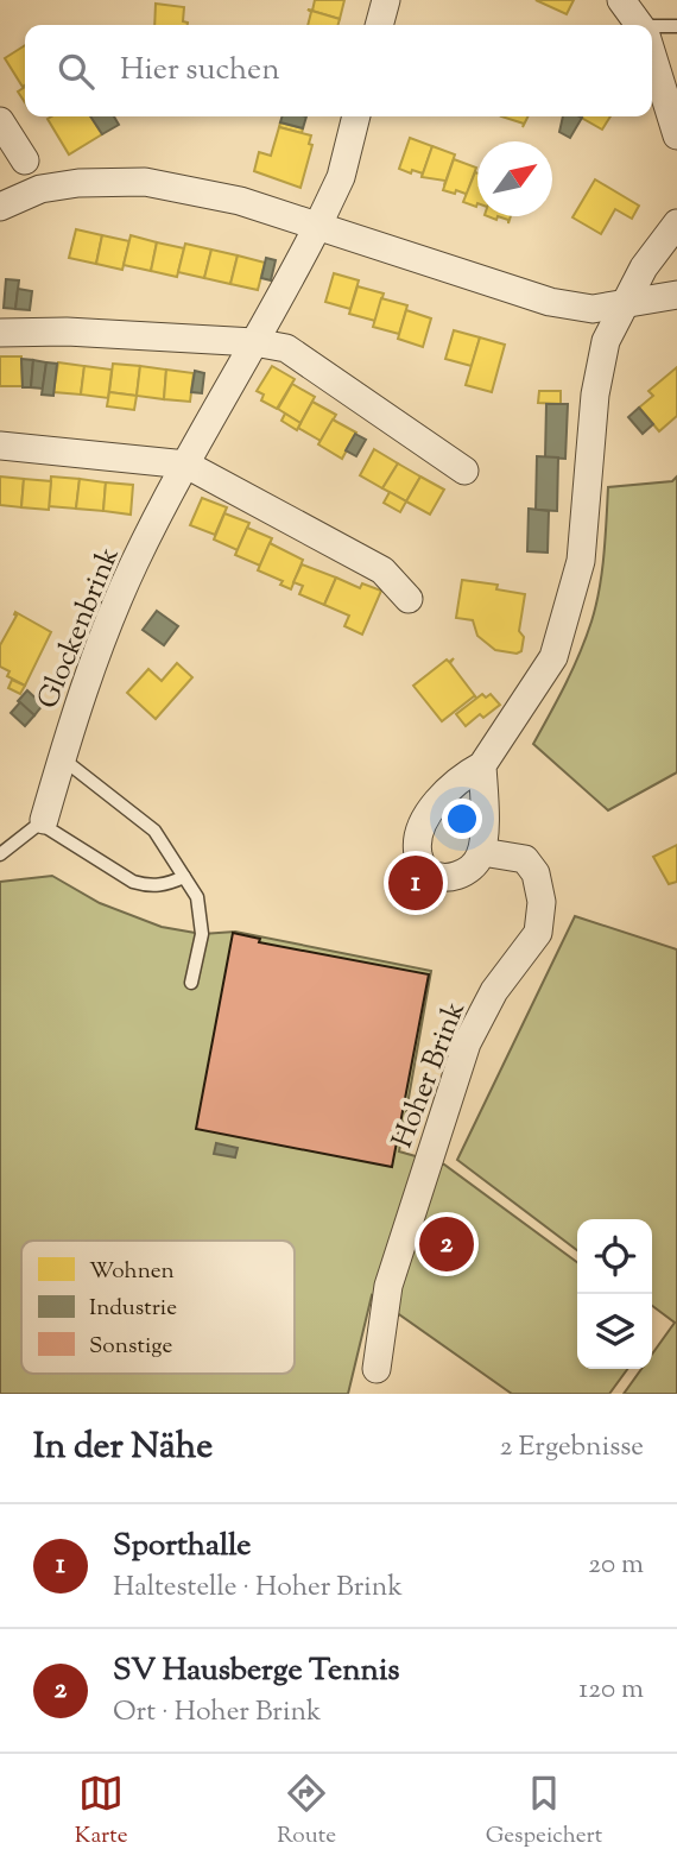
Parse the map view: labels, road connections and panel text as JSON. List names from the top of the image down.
{
  "streets": {
    "street": ["Glockenbrink", "Hoher Brink"]
  },
  "legend": ["Wohnen", "Industrie", "Sonstige"],
  "north": "top right",
  "page": {
    "search": "Hier suchen",
    "pins": ["1", "2"],
    "heading": ["In der Nähe", "2 Ergebnisse"],
    "list": [
      {
        "mark": "1",
        "name": "Sporthalle",
        "note": "Haltestelle · Hoher Brink",
        "value": "20 m"
      },
      {
        "mark": "2",
        "name": "SV Hausberge Tennis",
        "note": "Ort · Hoher Brink",
        "value": "120 m"
      }
    ],
    "nav": ["Karte", "Route", "Gespeichert"]
  }
}
